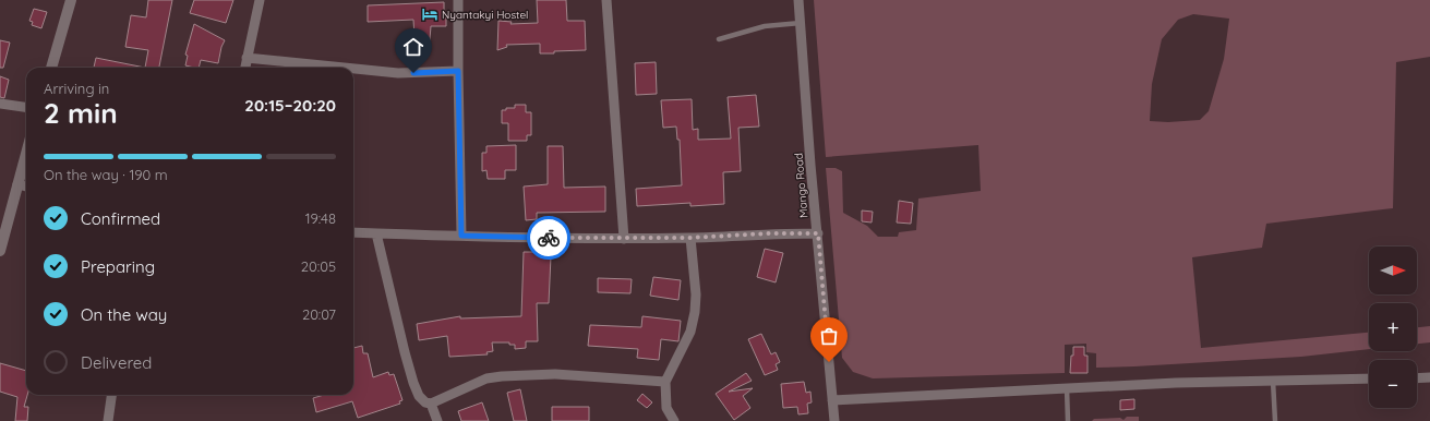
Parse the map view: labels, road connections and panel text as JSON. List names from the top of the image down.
{
  "streets": {
    "street": ["Mango Road"]
  },
  "places": {
    "hotel": ["Nyantakyi Hostel"]
  },
  "north": "right",
  "page": {
    "heading": ["2 min", "Arriving in", "20:15–20:20"],
    "bar": "On the way · 190 m",
    "list": [
      ["Confirmed", "19:48"],
      ["Preparing", "20:05"],
      ["On the way", "20:07"],
      "Delivered"
    ],
    "map_buttons": ["+", "−"]
  }
}
